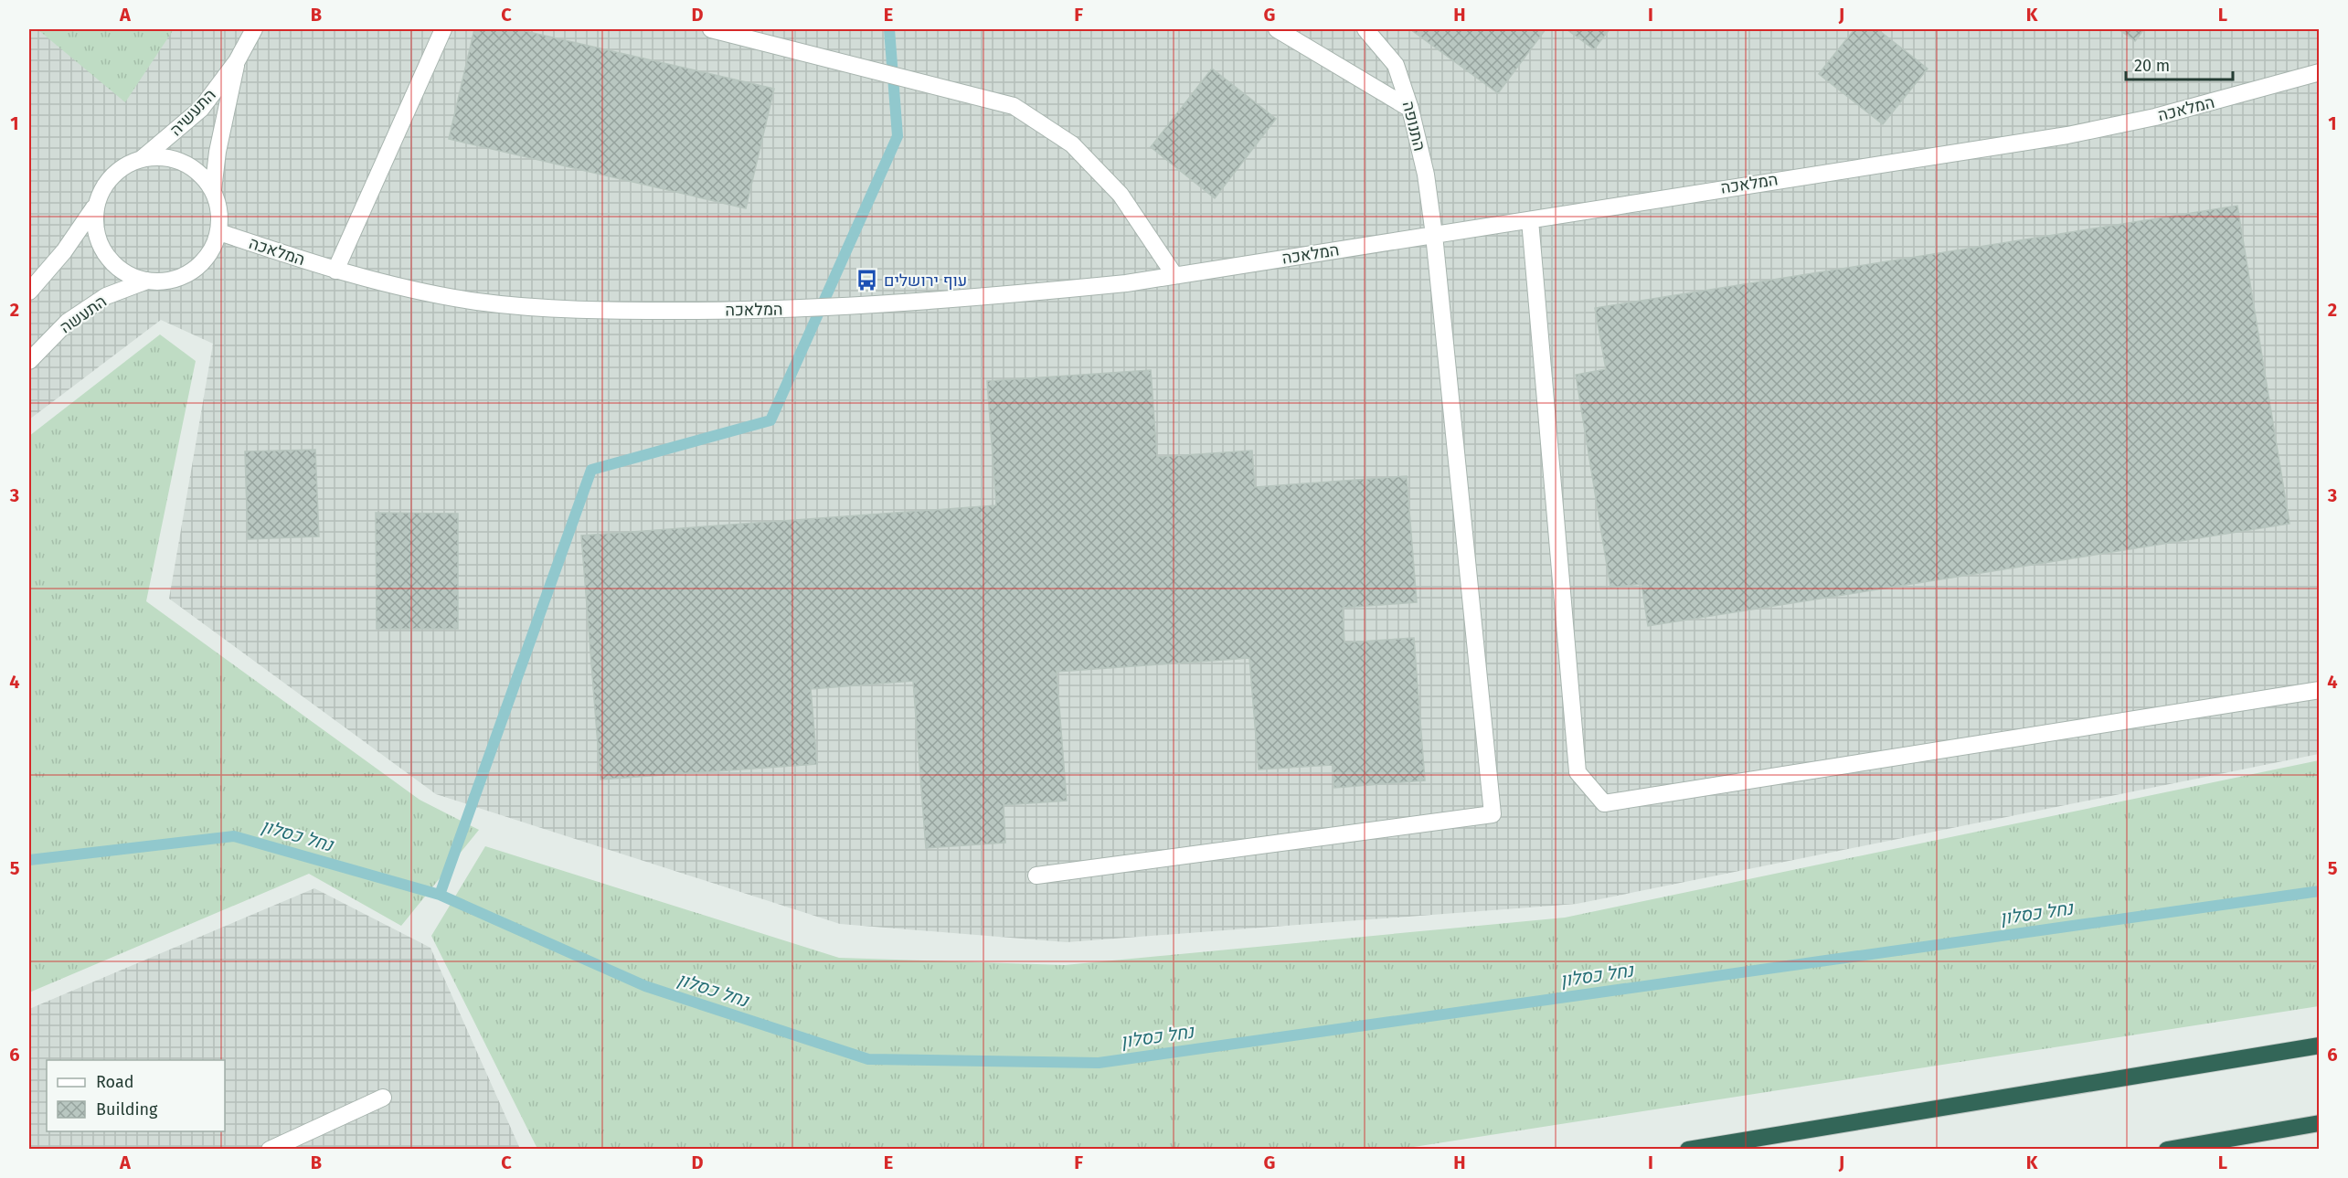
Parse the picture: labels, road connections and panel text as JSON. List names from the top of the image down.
{
  "streets": {
    "street": [
      "המלאכה",
      "התעשיה",
      "התנופה",
      "התעשה"
    ]
  },
  "crossings": [
    ["המלאכה", "התעשיה"],
    ["המלאכה", "התנופה"],
    ["המלאכה", "התעשה"],
    ["התעשיה", "התעשה"]
  ],
  "water": ["נחל כסלון"],
  "places": {
    "bus stop": ["עוף ירושלים"]
  },
  "legend": ["Road", "Building"],
  "scale_bar": "20 m",
  "grid": {
    "columns": [
      "A",
      "B",
      "C",
      "D",
      "E",
      "F",
      "G",
      "H",
      "I",
      "J",
      "K",
      "L"
    ],
    "rows": [
      "1",
      "2",
      "3",
      "4",
      "5",
      "6"
    ]
  }
}
